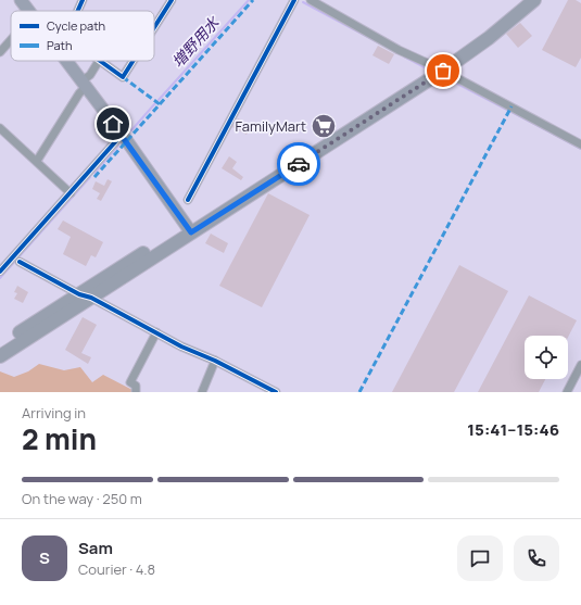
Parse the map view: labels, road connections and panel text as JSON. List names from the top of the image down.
{
  "water": ["増野用水"],
  "places": {
    "supermarket": ["FamilyMart"]
  },
  "legend": ["Cycle path", "Path"],
  "page": {
    "heading": ["2 min", "Arriving in", "15:41–15:46"],
    "panel": ["Sam", "Courier · 4.8"],
    "bar": "On the way · 250 m",
    "round": "S"
  }
}
